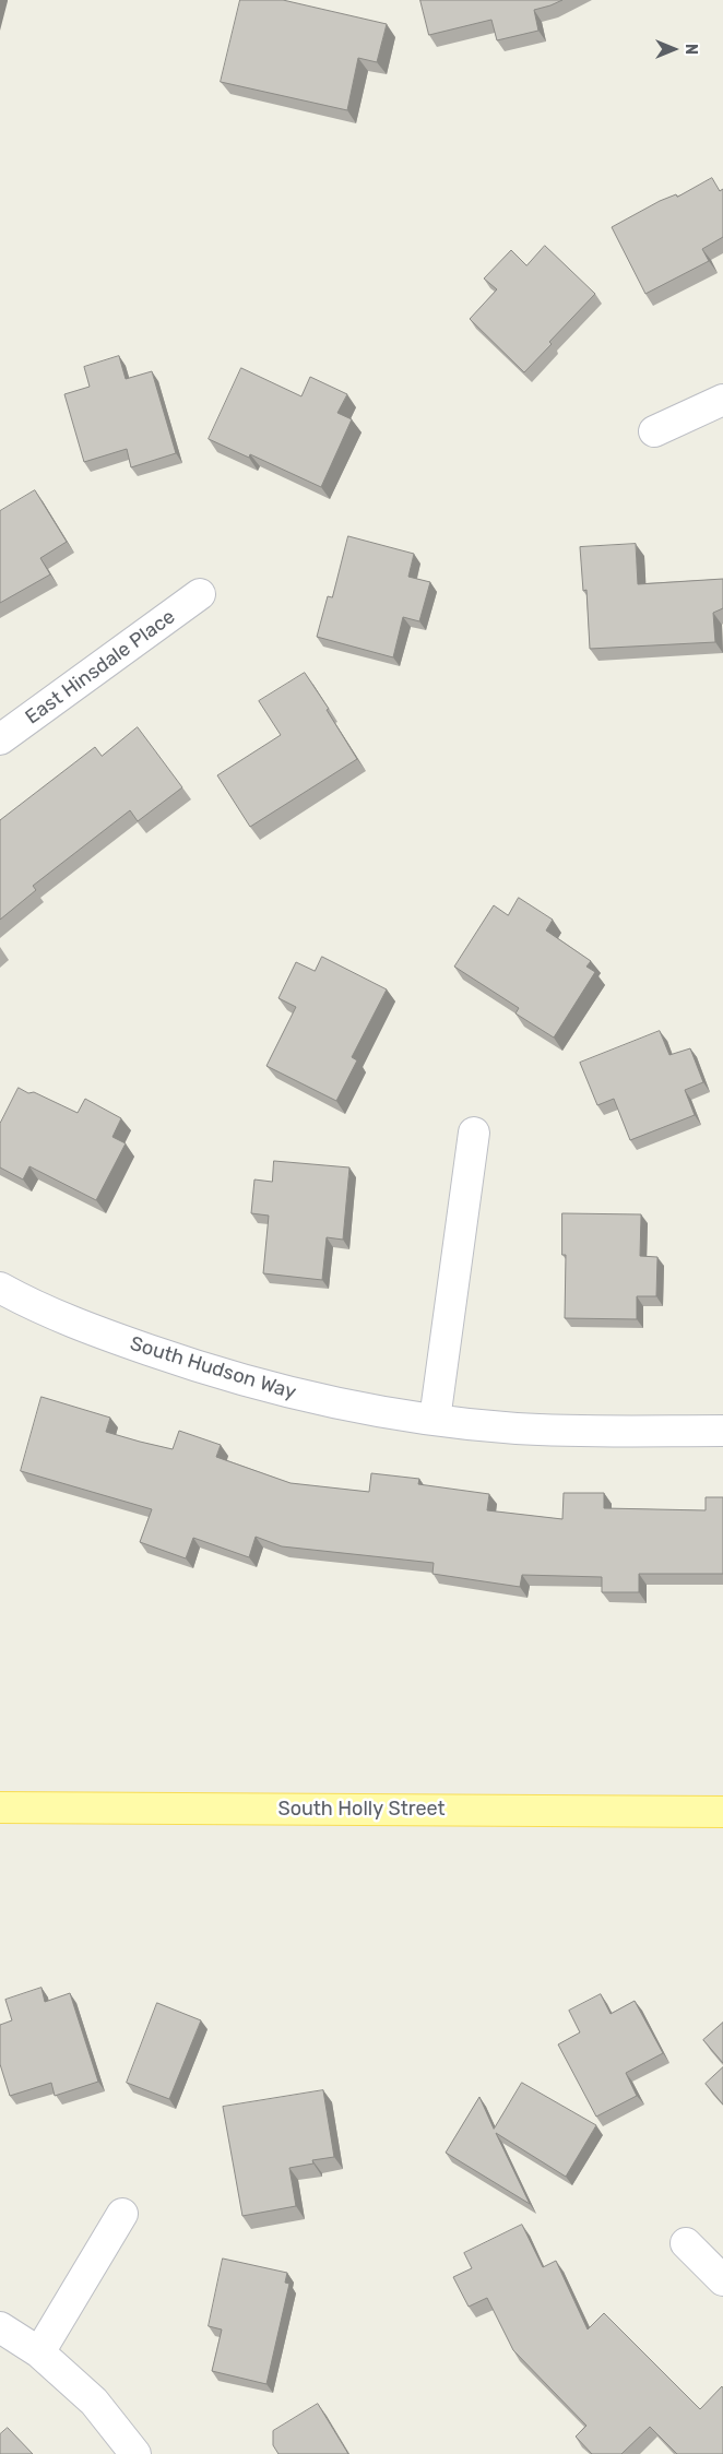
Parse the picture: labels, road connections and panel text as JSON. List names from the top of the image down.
{
  "streets": {
    "main road": ["South Holly Street"],
    "street": ["East Hinsdale Place", "South Hudson Way"]
  },
  "north": "right"
}
